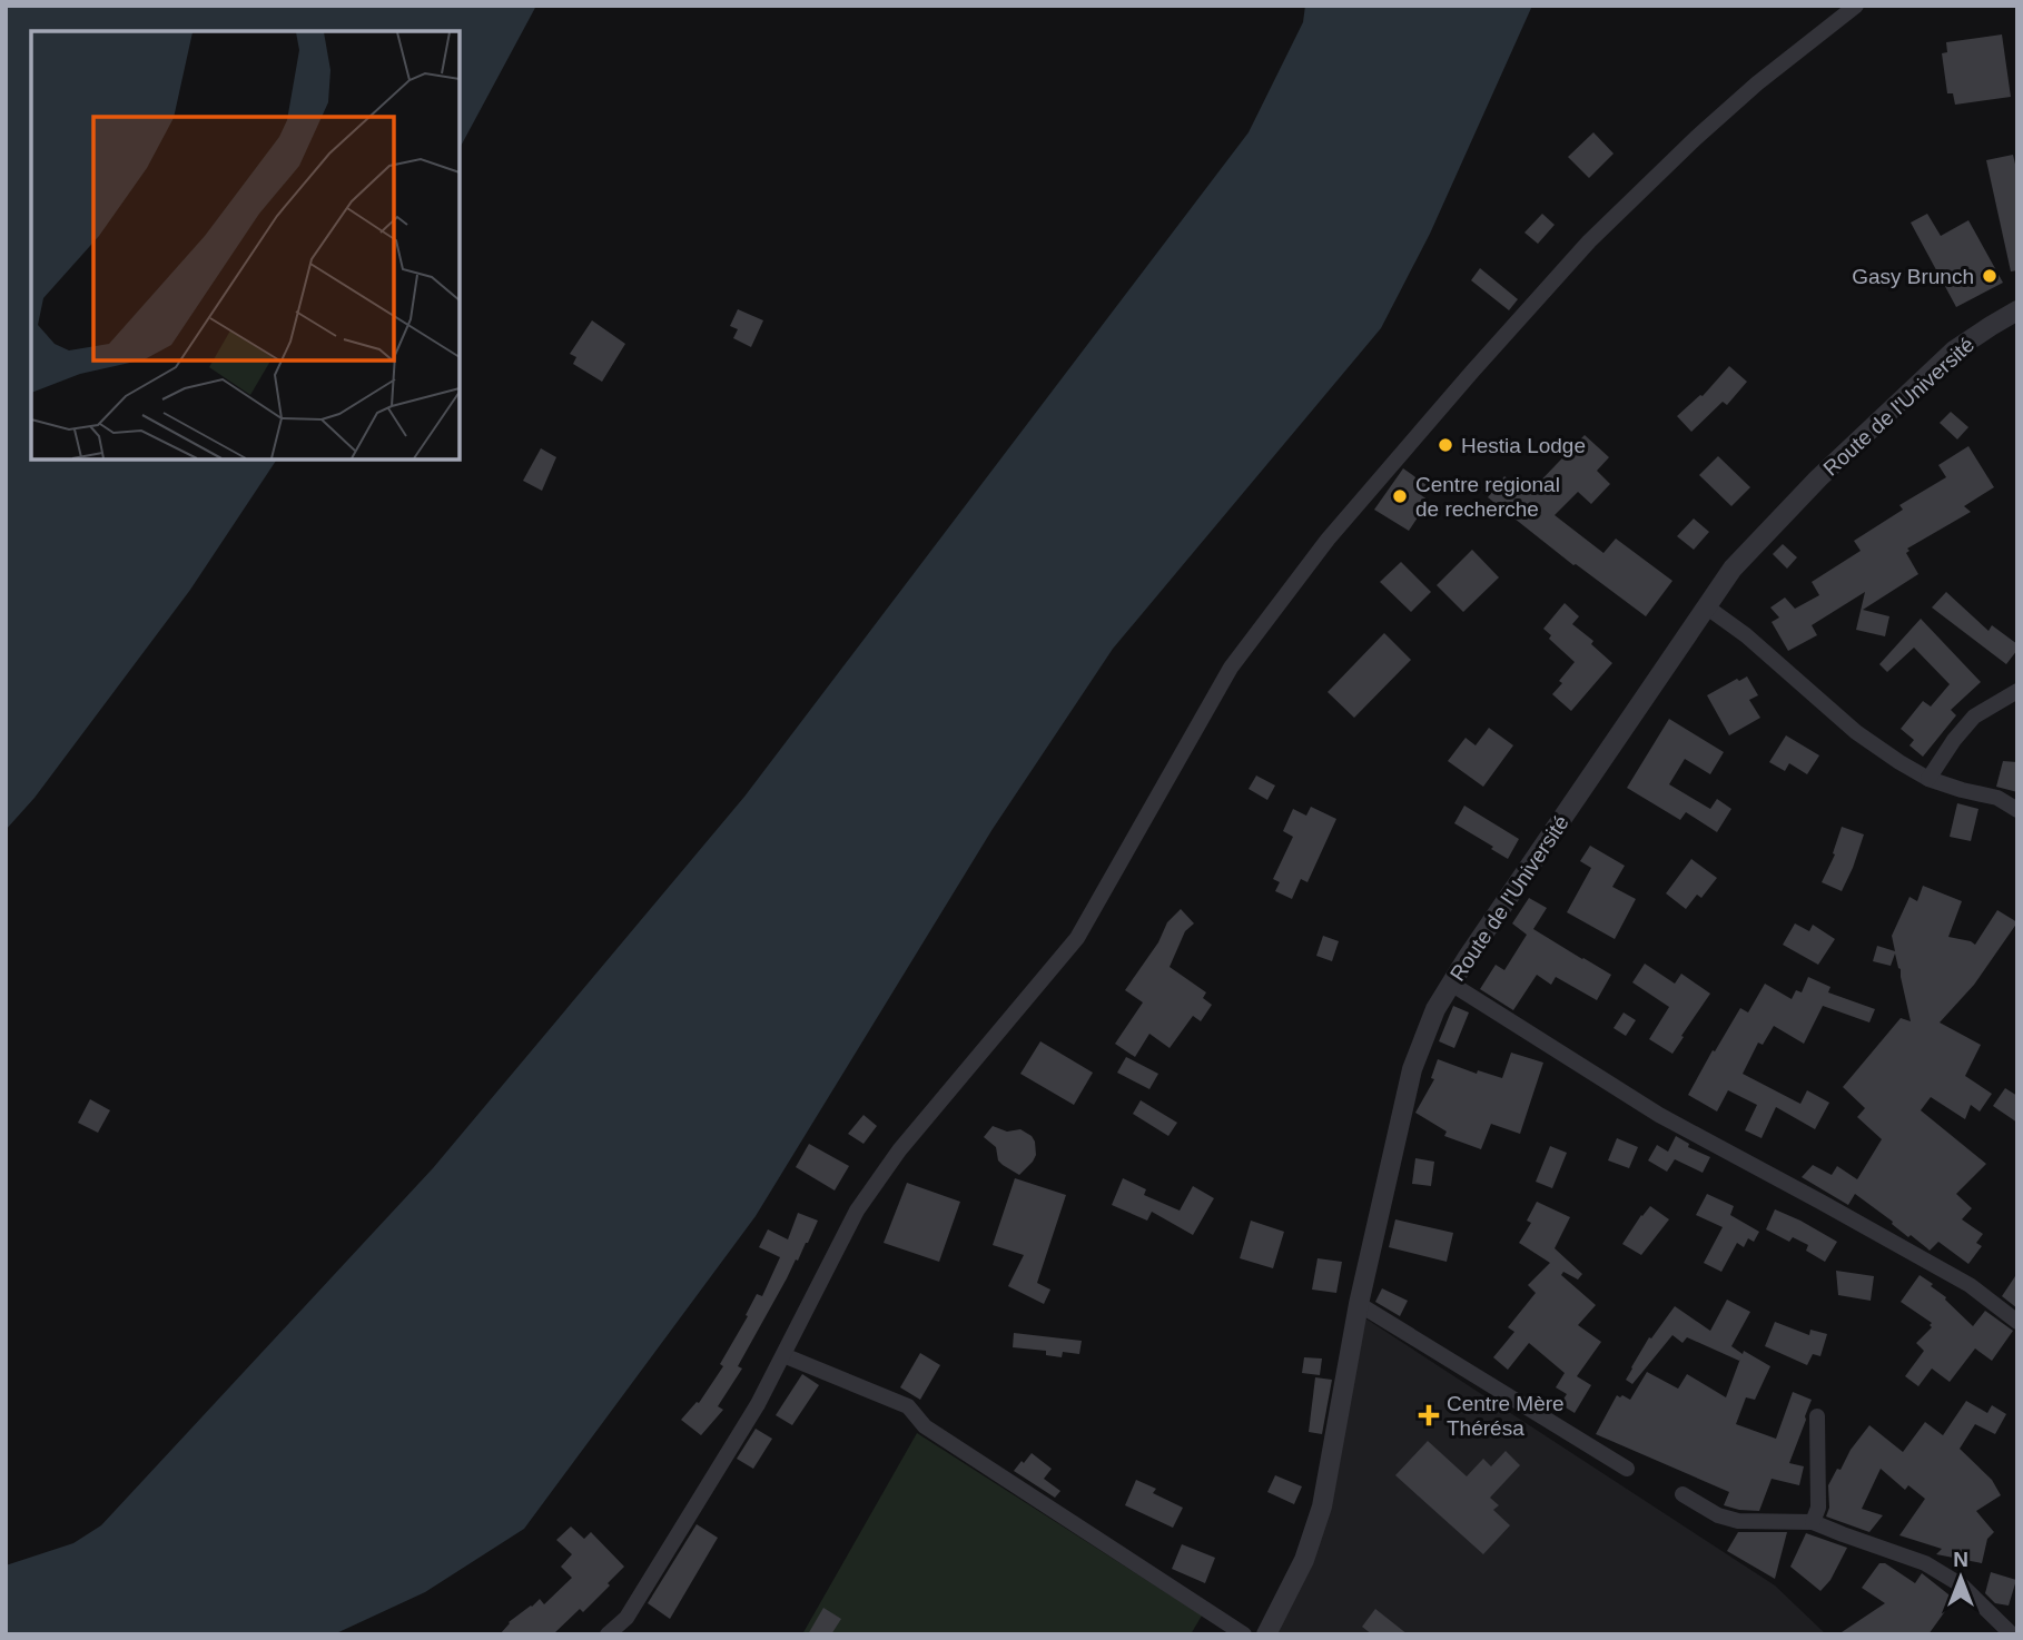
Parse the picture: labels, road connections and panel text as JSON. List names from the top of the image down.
{
  "streets": {
    "street": ["Route de l'Université"]
  },
  "places": {
    "other": ["Gasy Brunch", "Hestia Lodge", "Centre regional de recherche"],
    "health": ["Centre Mère Thérésa"]
  },
  "north": "top"
}
